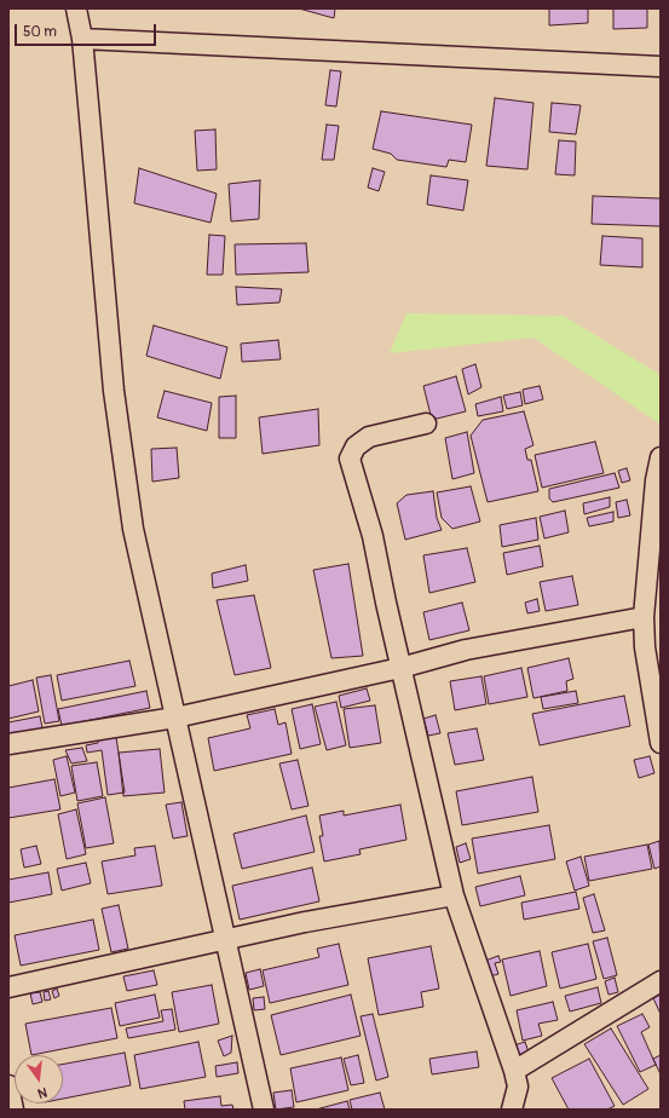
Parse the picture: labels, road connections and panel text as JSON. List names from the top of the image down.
{
  "scale_bar": "50 m",
  "north": "bottom"
}
